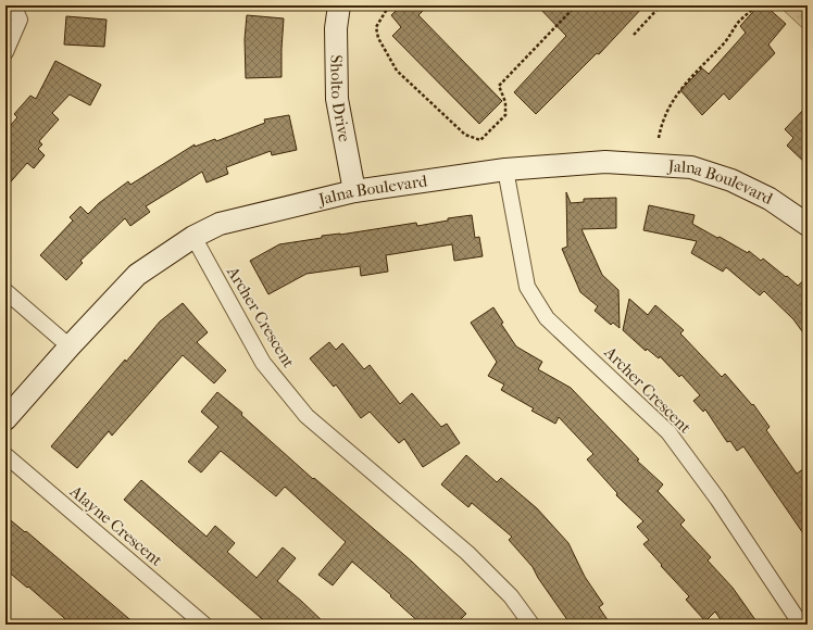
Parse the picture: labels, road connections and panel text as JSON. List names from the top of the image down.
{
  "streets": {
    "street": [
      "Sholto Drive",
      "Jalna Boulevard",
      "Archer Crescent",
      "Alayne Crescent"
    ]
  },
  "crossings": [
    ["Sholto Drive", "Jalna Boulevard"],
    ["Jalna Boulevard", "Archer Crescent"]
  ]
}
